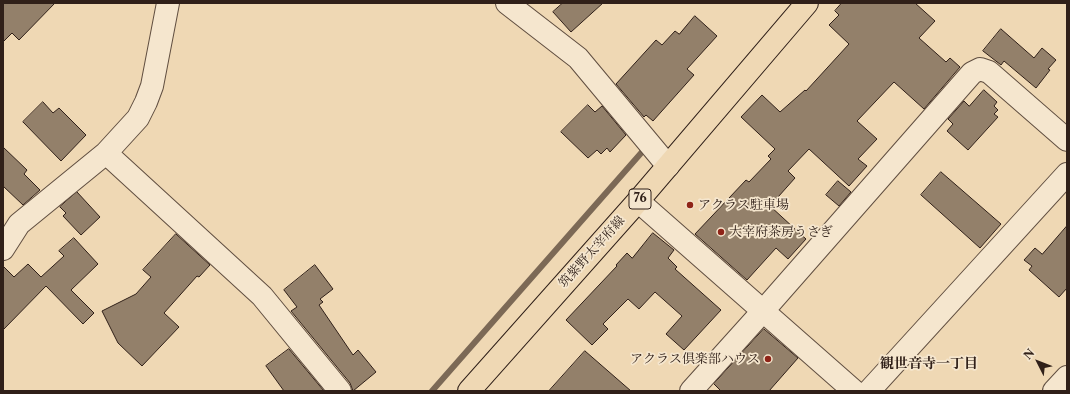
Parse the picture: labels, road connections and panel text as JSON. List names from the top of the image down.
{
  "streets": {
    "main road": ["76", "筑紫野太宰府線"]
  },
  "districts": ["観世音寺一丁目"],
  "places": ["アクラス駐車場", "大宰府茶房うさぎ", "アクラス倶楽部ハウス"],
  "north": "top left"
}
